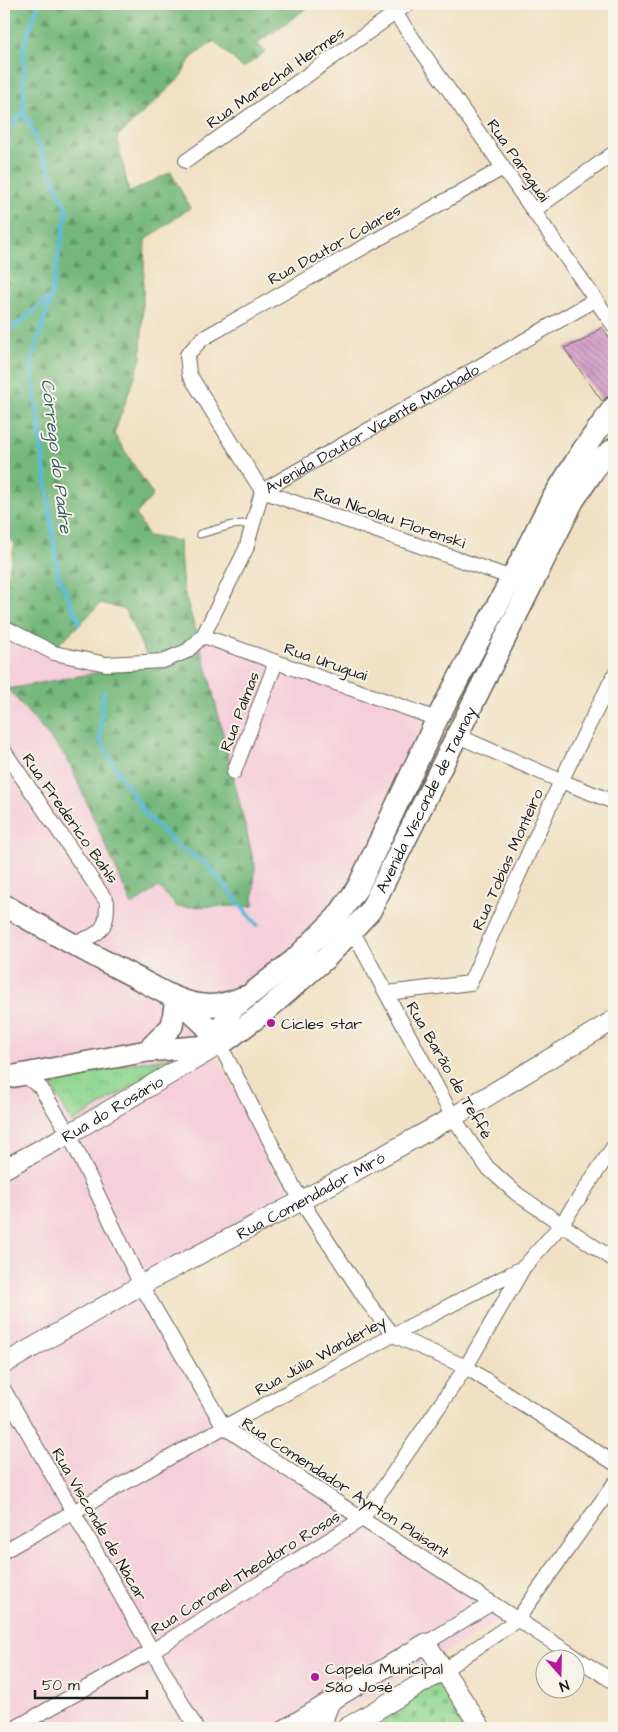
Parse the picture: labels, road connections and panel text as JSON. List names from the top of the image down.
{
  "streets": {
    "main road": ["Avenida Visconde de Taunay", "Rua do Rosário", "Rua Comendador Miró"],
    "street": [
      "Rua Marechal Hermes",
      "Rua Paraguai",
      "Rua Doutor Colares",
      "Avenida Doutor Vicente Machado",
      "Rua Nicolau Florenski",
      "Rua Uruguai",
      "Rua Palmas",
      "Rua Frederico Bahls",
      "Rua Tobias Monteiro",
      "Rua Barão de Teffé",
      "Rua Júlia Wanderley",
      "Rua Comendador Ayrton Plaisant",
      "Rua Visconde de Nácar",
      "Rua Coronel Theodoro Rosas"
    ]
  },
  "crossings": [
    ["Rua Marechal Hermes", "Rua Paraguai"],
    ["Rua Paraguai", "Rua Doutor Colares"],
    ["Rua Paraguai", "Avenida Doutor Vicente Machado"],
    ["Rua Doutor Colares", "Avenida Doutor Vicente Machado"],
    ["Rua Doutor Colares", "Rua Nicolau Florenski"],
    ["Avenida Doutor Vicente Machado", "Rua Nicolau Florenski"],
    ["Avenida Doutor Vicente Machado", "Rua Uruguai"],
    ["Rua Nicolau Florenski", "Avenida Visconde de Taunay"],
    ["Rua Uruguai", "Rua Palmas"],
    ["Rua Uruguai", "Avenida Visconde de Taunay"],
    ["Avenida Visconde de Taunay", "Rua Barão de Teffé"],
    ["Avenida Visconde de Taunay", "Rua do Rosário"],
    ["Rua Tobias Monteiro", "Rua Barão de Teffé"],
    ["Rua Barão de Teffé", "Rua Comendador Miró"],
    ["Rua Barão de Teffé", "Rua Coronel Theodoro Rosas"],
    ["Rua do Rosário", "Rua Comendador Ayrton Plaisant"],
    ["Rua Comendador Miró", "Rua Comendador Ayrton Plaisant"],
    ["Rua Júlia Wanderley", "Rua Comendador Ayrton Plaisant"],
    ["Rua Júlia Wanderley", "Rua Visconde de Nácar"],
    ["Rua Júlia Wanderley", "Rua Coronel Theodoro Rosas"],
    ["Rua Comendador Ayrton Plaisant", "Rua Coronel Theodoro Rosas"],
    ["Rua Visconde de Nácar", "Rua Coronel Theodoro Rosas"]
  ],
  "water": ["Córrego do Padre"],
  "places": ["Cicles star", "Capela Municipal São José"],
  "scale_bar": "50 m",
  "north": "bottom"
}
